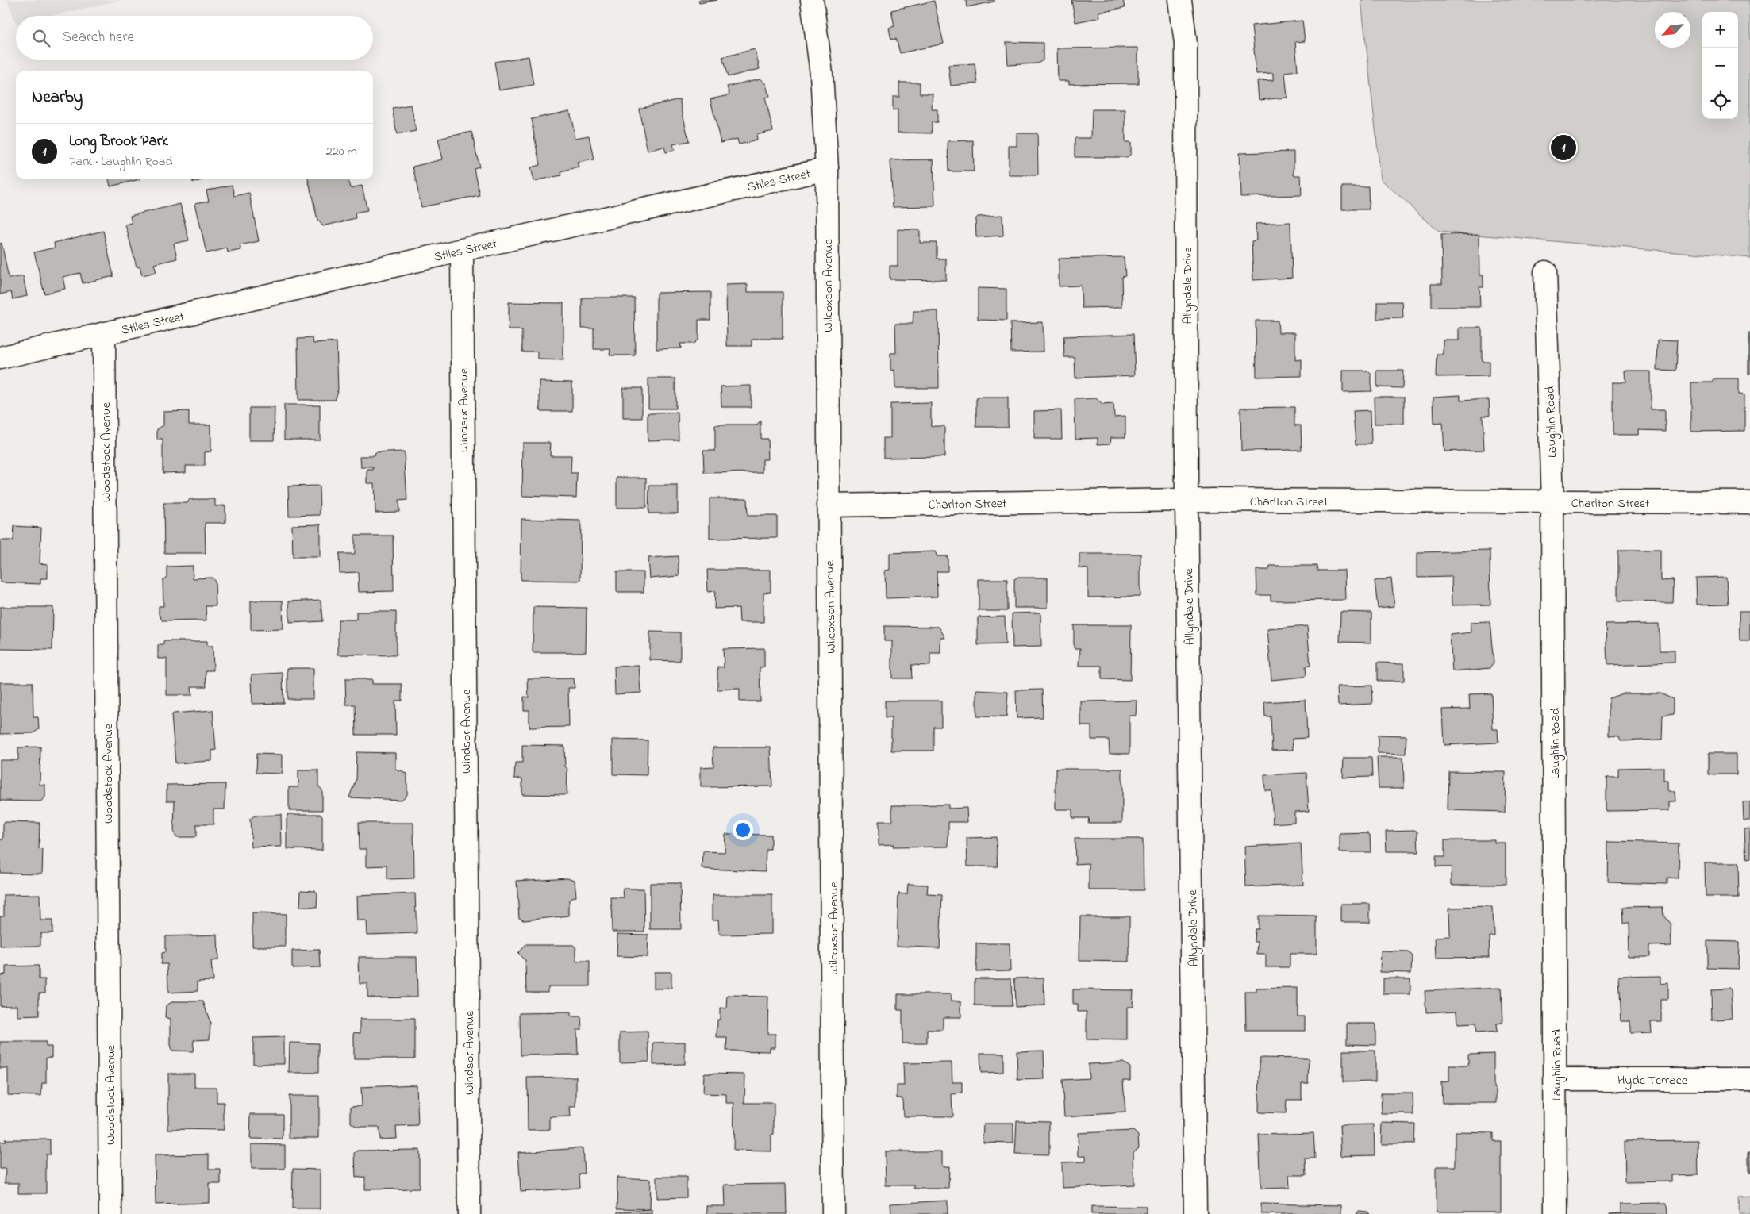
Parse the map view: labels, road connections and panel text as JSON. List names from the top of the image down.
{
  "streets": {
    "street": [
      "Stiles Street",
      "Wilcoxson Avenue",
      "Allyndale Drive",
      "Windsor Avenue",
      "Laughlin Road",
      "Woodstock Avenue",
      "Charlton Street",
      "Hyde Terrace"
    ]
  },
  "crossings": [
    ["Stiles Street", "Wilcoxson Avenue"],
    ["Stiles Street", "Windsor Avenue"],
    ["Stiles Street", "Woodstock Avenue"],
    ["Wilcoxson Avenue", "Charlton Street"],
    ["Allyndale Drive", "Charlton Street"],
    ["Laughlin Road", "Charlton Street"],
    ["Laughlin Road", "Hyde Terrace"]
  ],
  "north": "bottom left",
  "page": {
    "map_buttons": ["+", "−"],
    "search": "Search here",
    "heading": "Nearby",
    "list": [
      {
        "mark": "1",
        "name": "Long Brook Park",
        "note": "Park · Laughlin Road",
        "value": "220 m"
      }
    ],
    "pins": "1"
  }
}
